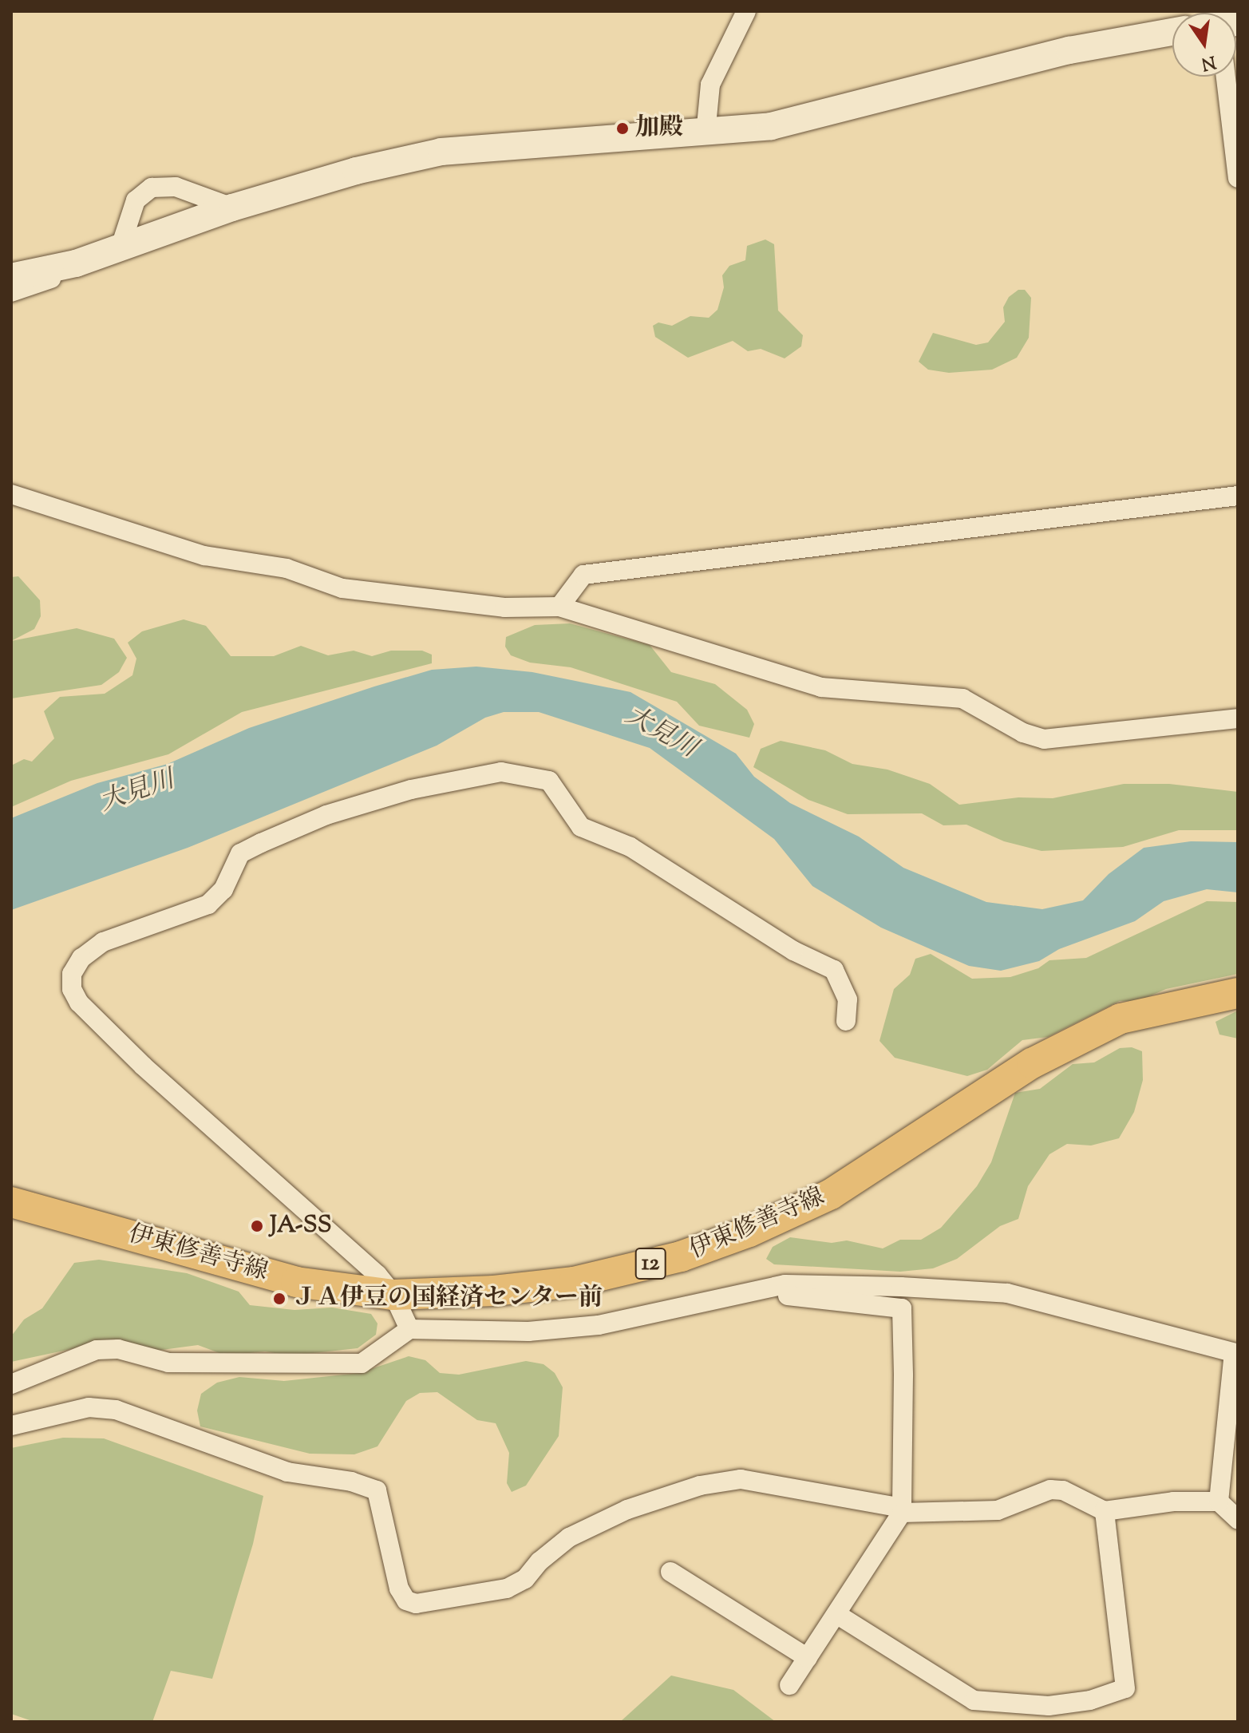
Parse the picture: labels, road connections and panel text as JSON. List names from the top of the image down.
{
  "streets": {
    "main road": ["伊東修善寺線", "12"]
  },
  "water": ["大見川"],
  "places": ["加殿", "JA-SS", "ＪＡ伊豆の国経済センター前"],
  "north": "bottom"
}
